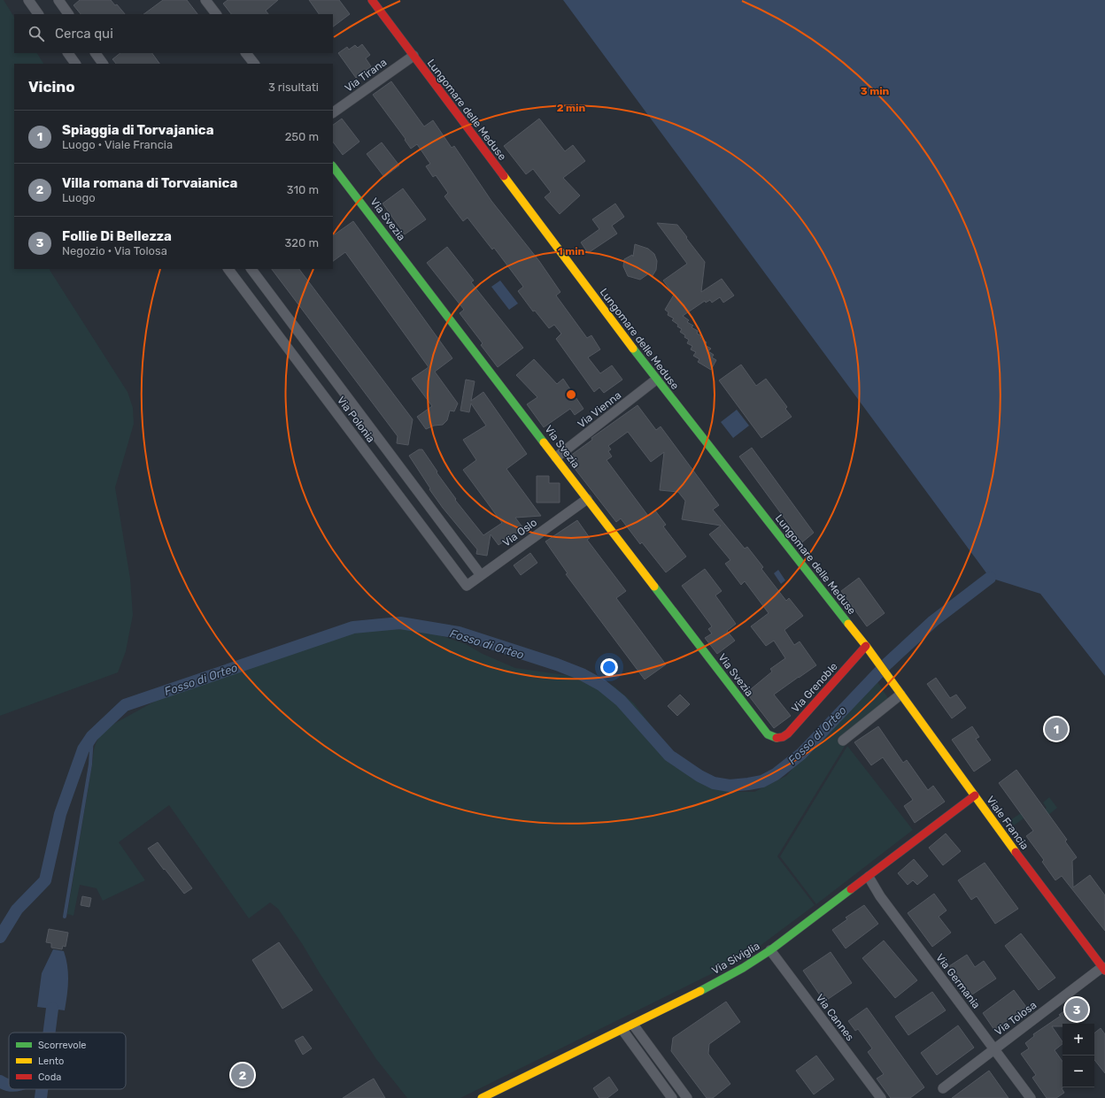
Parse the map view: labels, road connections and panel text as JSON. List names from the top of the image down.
{
  "streets": {
    "street": [
      "Via Tirana",
      "Lungomare delle Meduse",
      "Via Svezia",
      "Via Vienna",
      "Via Polonia",
      "Via Oslo",
      "Via Grenoble",
      "Viale Francia",
      "Via Siviglia",
      "Via Germania",
      "Via Cannes",
      "Via Tolosa"
    ]
  },
  "crossings": [
    ["Via Tirana", "Lungomare delle Meduse"],
    ["Lungomare delle Meduse", "Via Vienna"],
    ["Lungomare delle Meduse", "Via Grenoble"],
    ["Lungomare delle Meduse", "Viale Francia"],
    ["Via Svezia", "Via Vienna"],
    ["Via Svezia", "Via Oslo"],
    ["Via Svezia", "Via Grenoble"],
    ["Via Polonia", "Via Oslo"],
    ["Viale Francia", "Via Siviglia"],
    ["Viale Francia", "Via Tolosa"],
    ["Via Siviglia", "Via Germania"],
    ["Via Siviglia", "Via Cannes"],
    ["Via Germania", "Via Tolosa"]
  ],
  "water": ["Fosso di Orteo"],
  "legend": ["Scorrevole", "Lento", "Coda"],
  "page": {
    "search": "Cerca qui",
    "heading": ["Vicino", "3 risultati"],
    "list": [
      {
        "mark": "1",
        "name": "Spiaggia di Torvajanica",
        "note": "Luogo · Viale Francia",
        "value": "250 m"
      },
      {
        "mark": "2",
        "name": "Villa romana di Torvaianica",
        "note": "Luogo",
        "value": "310 m"
      },
      {
        "mark": "3",
        "name": "Follie Di Bellezza",
        "note": "Negozio · Via Tolosa",
        "value": "320 m"
      }
    ],
    "pins": ["1", "3", "2"],
    "map_buttons": ["+", "−"]
  },
  "rings": ["3 min", "2 min", "1 min"]
}
